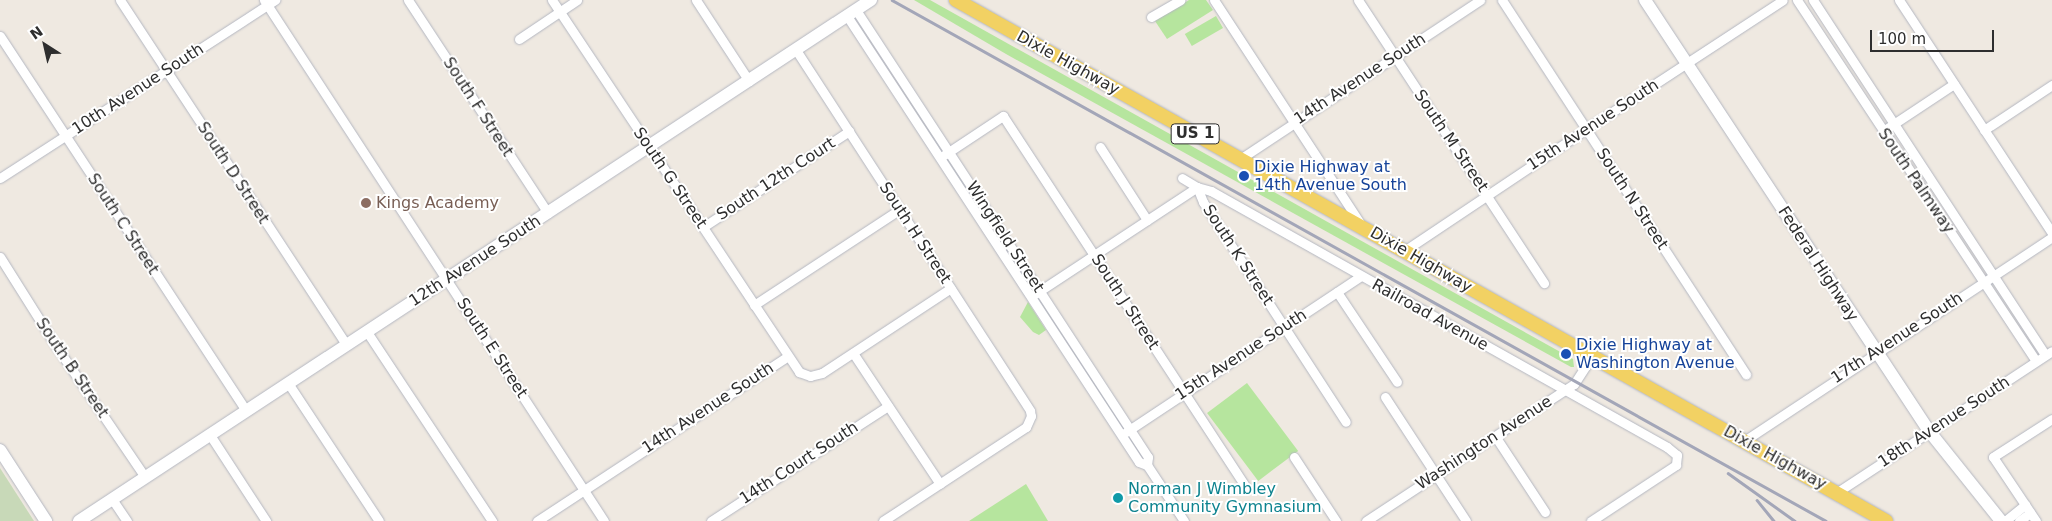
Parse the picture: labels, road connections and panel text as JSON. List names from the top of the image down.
{
  "streets": {
    "main road": ["Dixie Highway", "US 1"],
    "street": [
      "14th Avenue South",
      "10th Avenue South",
      "South F Street",
      "15th Avenue South",
      "South M Street",
      "South D Street",
      "South G Street",
      "South 12th Court",
      "South Palmway",
      "South N Street",
      "South C Street",
      "South H Street",
      "Wingfield Street",
      "South K Street",
      "12th Avenue South",
      "Federal Highway",
      "South J Street",
      "Railroad Avenue",
      "17th Avenue South",
      "South E Street",
      "South B Street",
      "18th Avenue South",
      "Washington Avenue",
      "14th Court South"
    ]
  },
  "crossings": [
    ["Dixie Highway", "14th Avenue South"],
    ["Dixie Highway", "15th Avenue South"],
    ["Dixie Highway", "17th Avenue South"],
    ["Dixie Highway", "18th Avenue South"],
    ["Dixie Highway", "Washington Avenue"],
    ["14th Avenue South", "South M Street"],
    ["14th Avenue South", "South G Street"],
    ["14th Avenue South", "South H Street"],
    ["14th Avenue South", "South E Street"],
    ["10th Avenue South", "South D Street"],
    ["10th Avenue South", "South C Street"],
    ["10th Avenue South", "South E Street"],
    ["South F Street", "12th Avenue South"],
    ["15th Avenue South", "South M Street"],
    ["15th Avenue South", "South N Street"],
    ["15th Avenue South", "Wingfield Street"],
    ["15th Avenue South", "South K Street"],
    ["15th Avenue South", "Federal Highway"],
    ["15th Avenue South", "South J Street"],
    ["15th Avenue South", "Railroad Avenue"],
    ["South D Street", "12th Avenue South"],
    ["South G Street", "South 12th Court"],
    ["South G Street", "12th Avenue South"],
    ["South 12th Court", "South H Street"],
    ["South Palmway", "17th Avenue South"],
    ["South Palmway", "18th Avenue South"],
    ["South C Street", "12th Avenue South"],
    ["South H Street", "12th Avenue South"],
    ["Wingfield Street", "12th Avenue South"],
    ["Wingfield Street", "South J Street"],
    ["South K Street", "Railroad Avenue"],
    ["12th Avenue South", "South E Street"],
    ["12th Avenue South", "South B Street"],
    ["Federal Highway", "17th Avenue South"],
    ["Federal Highway", "18th Avenue South"],
    ["Railroad Avenue", "Washington Avenue"]
  ],
  "places": [
    "Dixie Highway at 14th Avenue South",
    "Kings Academy",
    "Dixie Highway at Washington Avenue",
    "Norman J Wimbley Community Gymnasium"
  ],
  "scale_bar": "100 m",
  "north": "top left"
}
